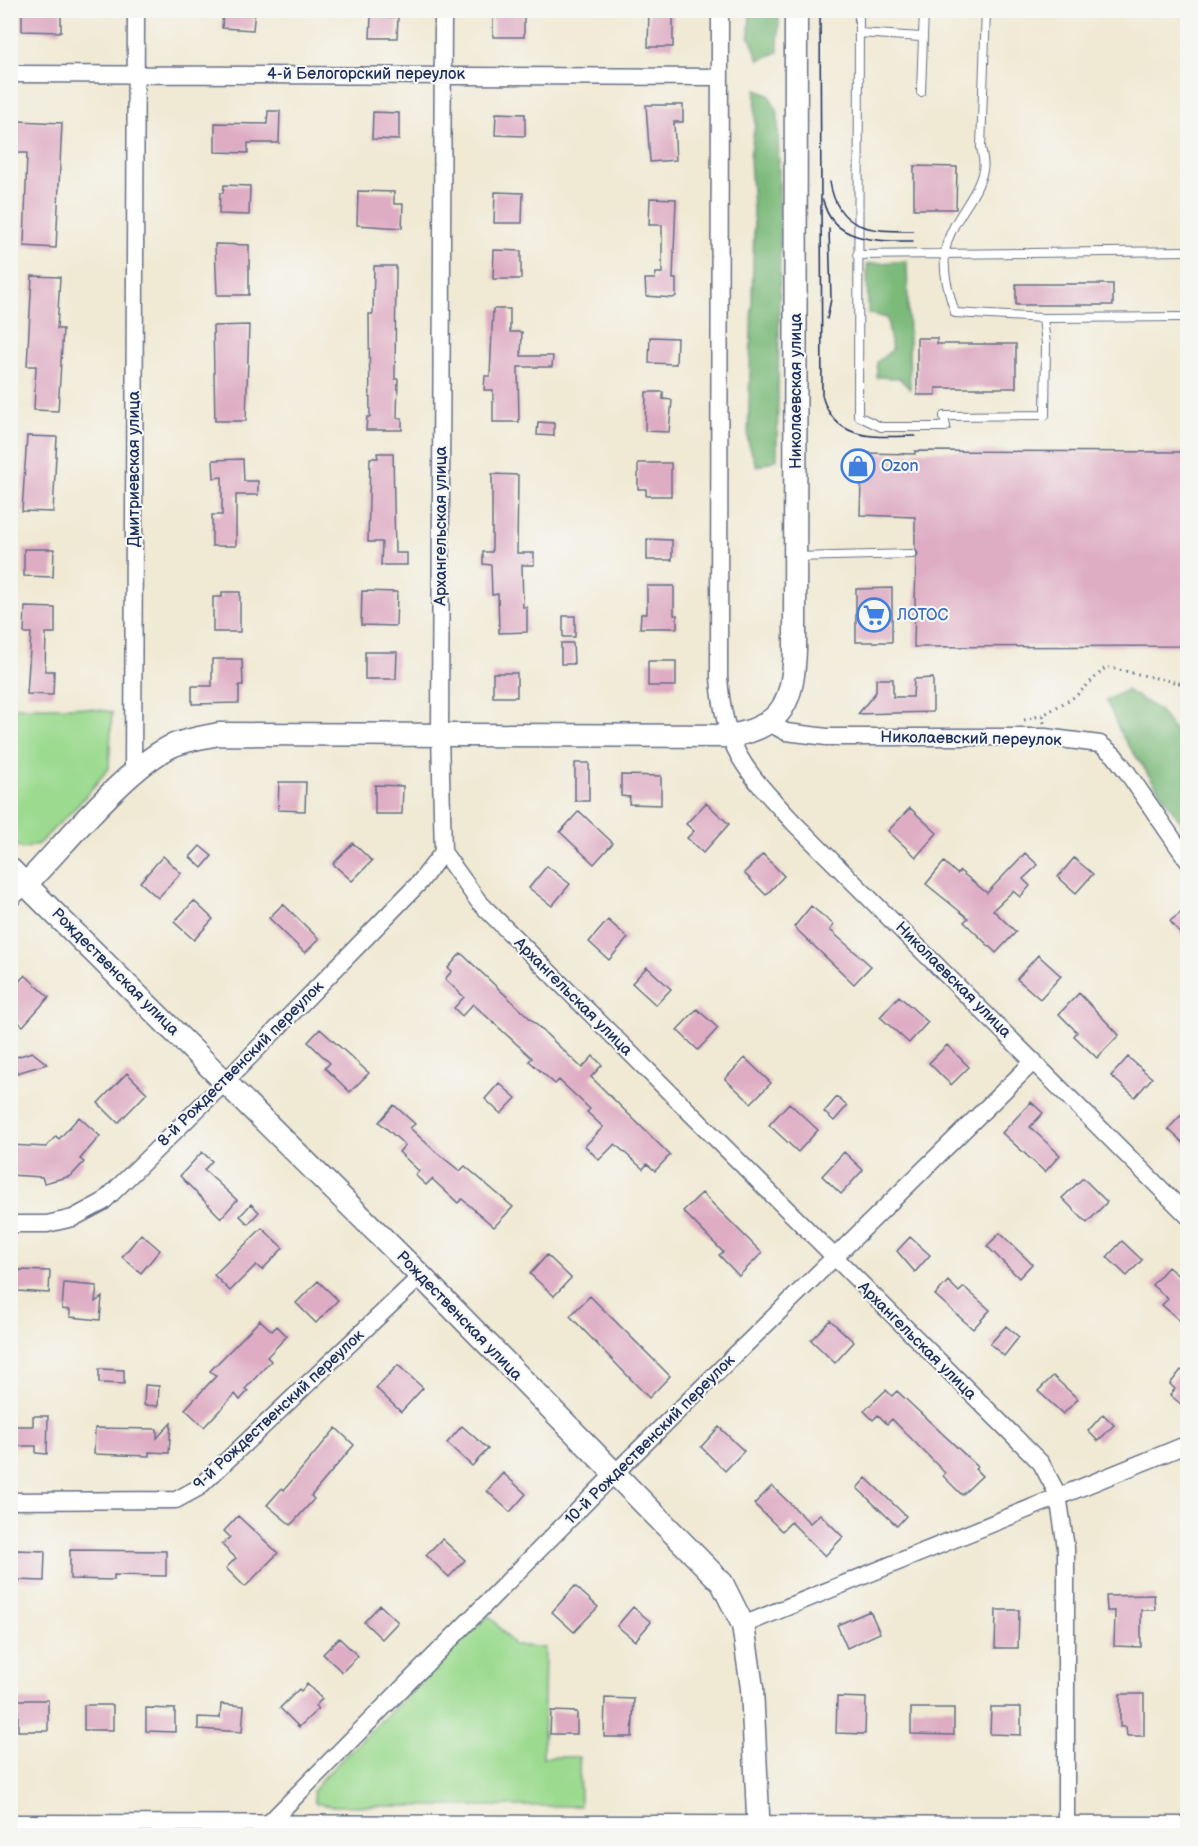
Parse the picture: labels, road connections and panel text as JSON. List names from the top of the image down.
{
  "streets": {
    "main road": ["Николаевская улица", "Рождественская улица"],
    "street": [
      "4-й Белогорский переулок",
      "Дмитриевская улица",
      "Архангельская улица",
      "Николаевский переулок",
      "8-й Рождественский переулок",
      "9-й Рождественский переулок",
      "10-й Рождественский переулок"
    ]
  },
  "crossings": [
    ["4-й Белогорский переулок", "Николаевская улица"],
    ["4-й Белогорский переулок", "Дмитриевская улица"],
    ["4-й Белогорский переулок", "Архангельская улица"],
    ["Николаевская улица", "Николаевский переулок"],
    ["Николаевская улица", "10-й Рождественский переулок"],
    ["Архангельская улица", "8-й Рождественский переулок"],
    ["Архангельская улица", "10-й Рождественский переулок"],
    ["Рождественская улица", "8-й Рождественский переулок"],
    ["Рождественская улица", "9-й Рождественский переулок"],
    ["Рождественская улица", "10-й Рождественский переулок"]
  ],
  "places": {
    "shop": ["Ozon"],
    "supermarket": ["ЛОТОС"]
  }
}
